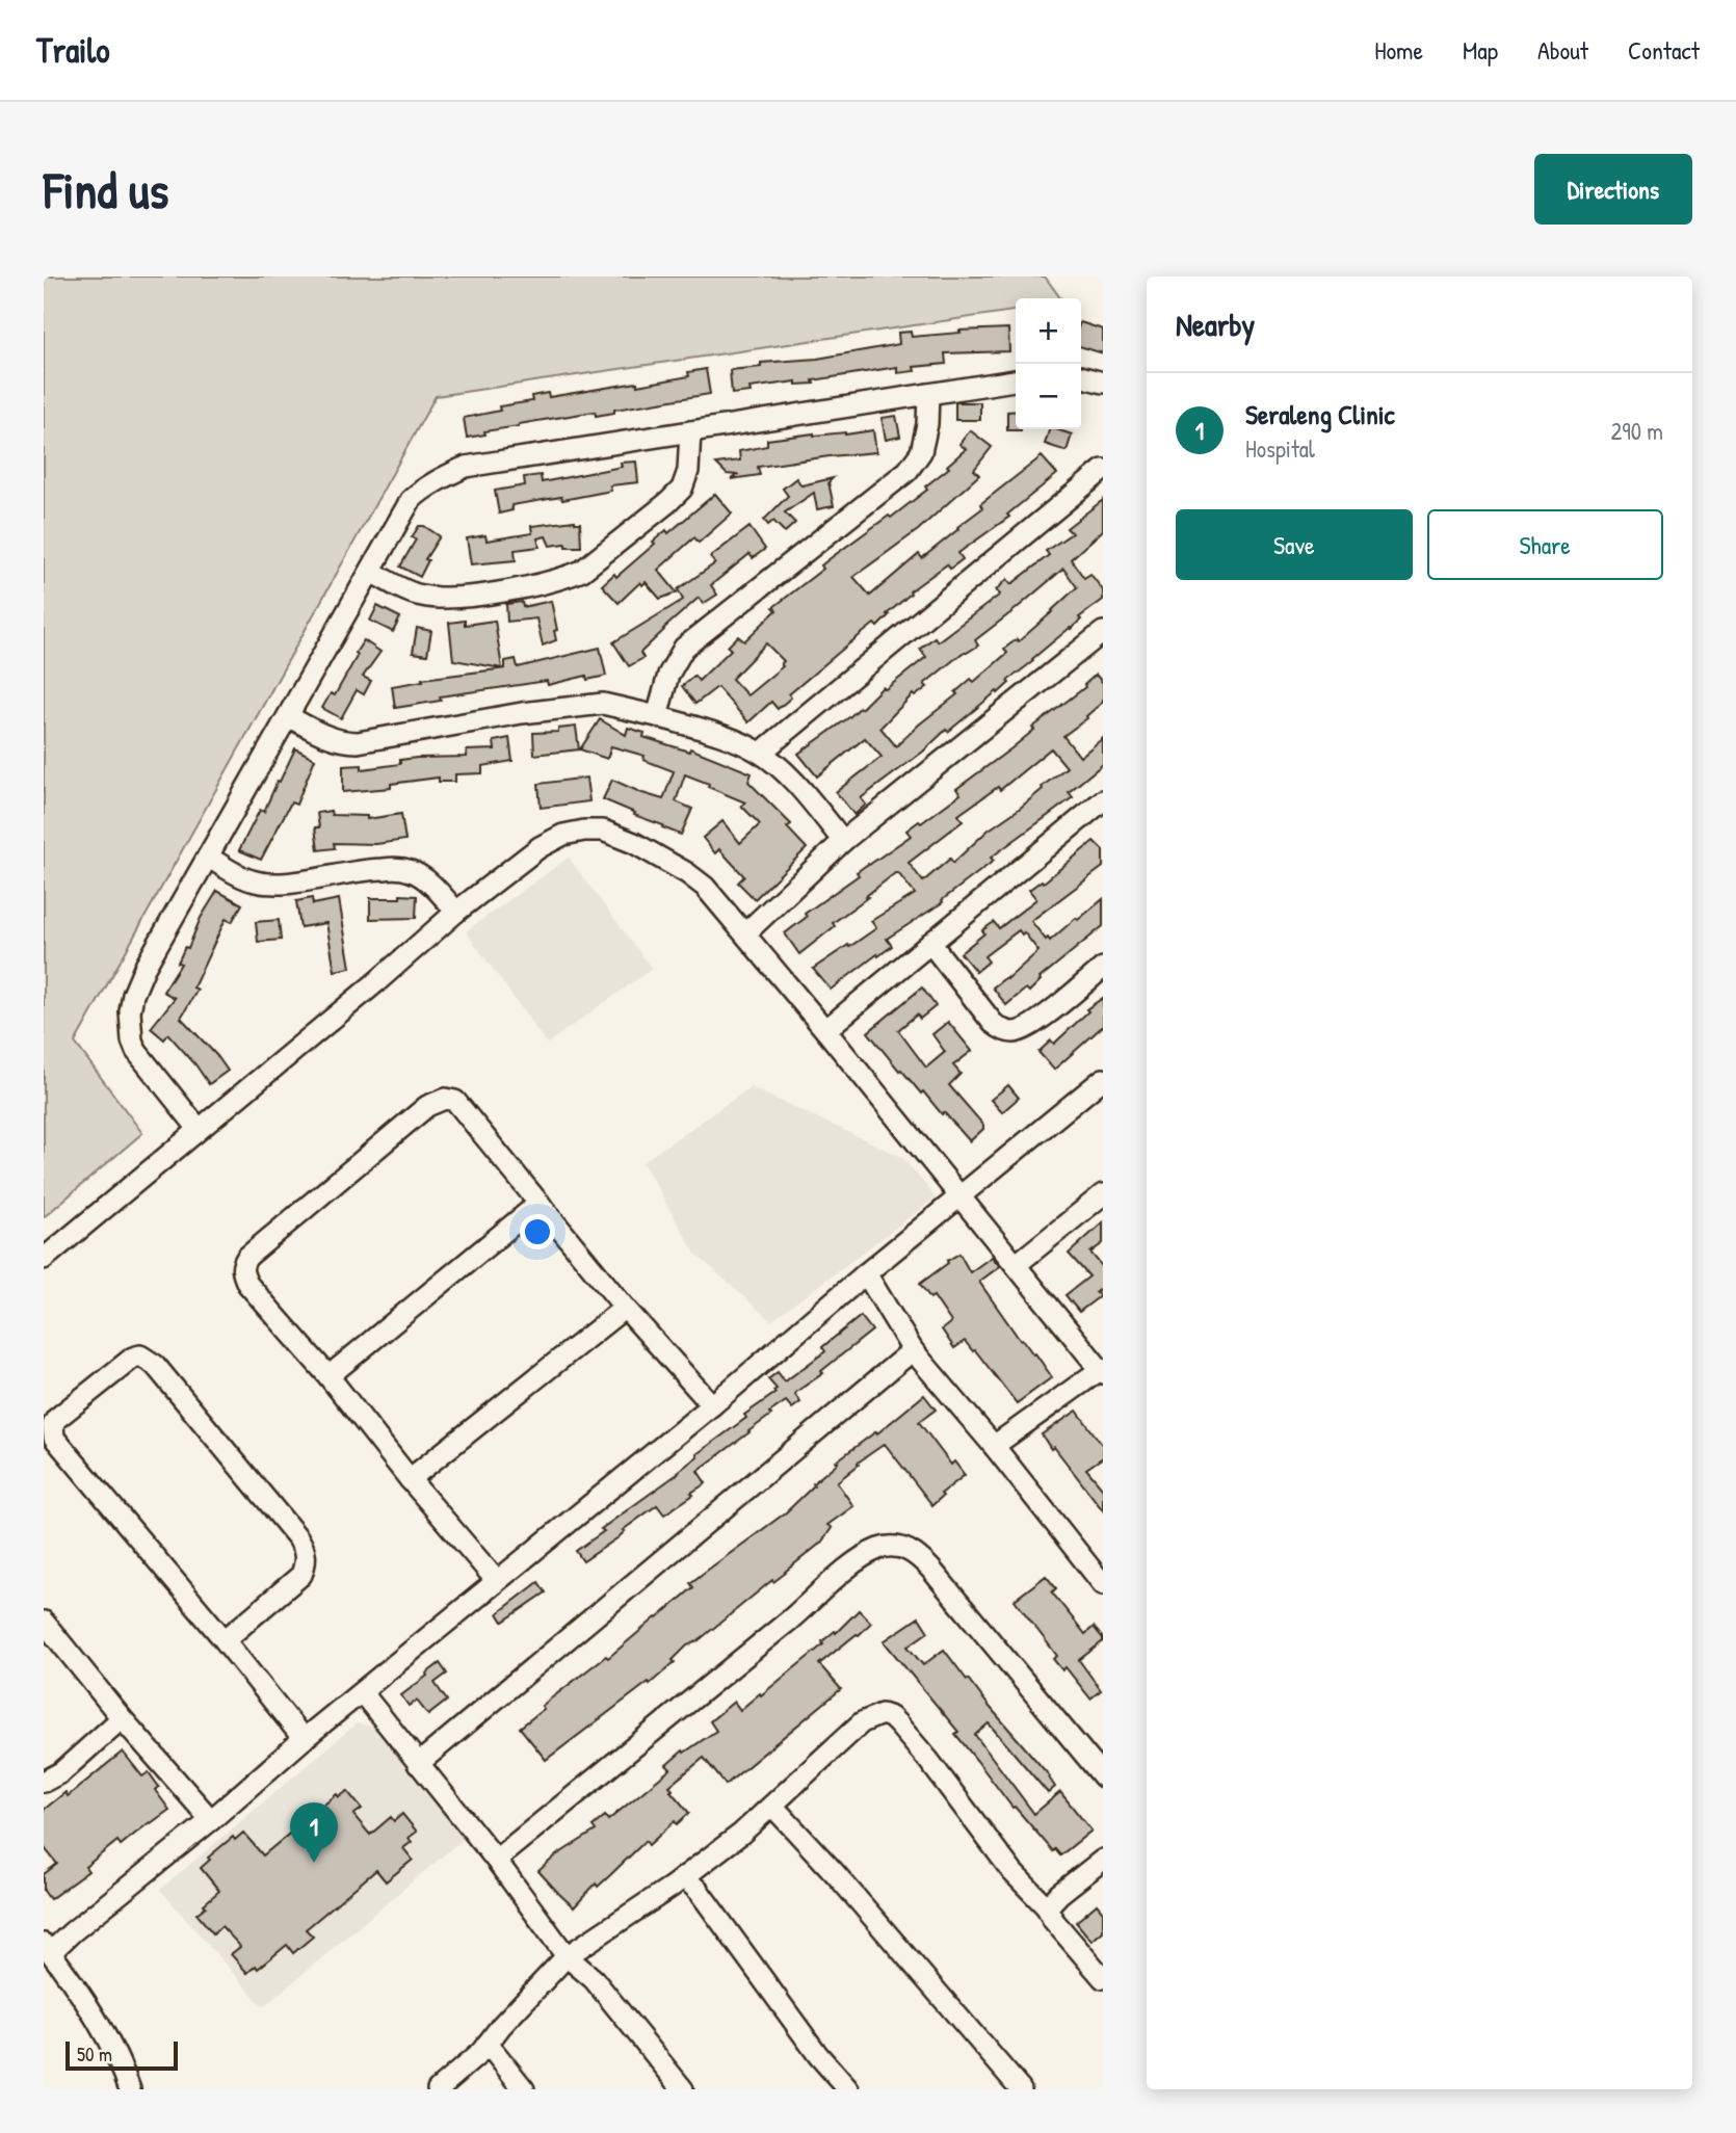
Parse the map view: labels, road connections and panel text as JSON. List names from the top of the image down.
{
  "scale_bar": "50 m",
  "page": {
    "header": "Trailo",
    "nav": [
      "Home",
      "Map",
      "About",
      "Contact"
    ],
    "buttons": [
      "Directions",
      ["Save", "Share"]
    ],
    "title": "Find us",
    "heading": "Nearby",
    "map_buttons": ["+", "−"],
    "list": [
      {
        "mark": "1",
        "name": "Seraleng Clinic",
        "note": "Hospital",
        "value": "290 m"
      }
    ],
    "pins": "1",
    "scale": "50 m"
  }
}
